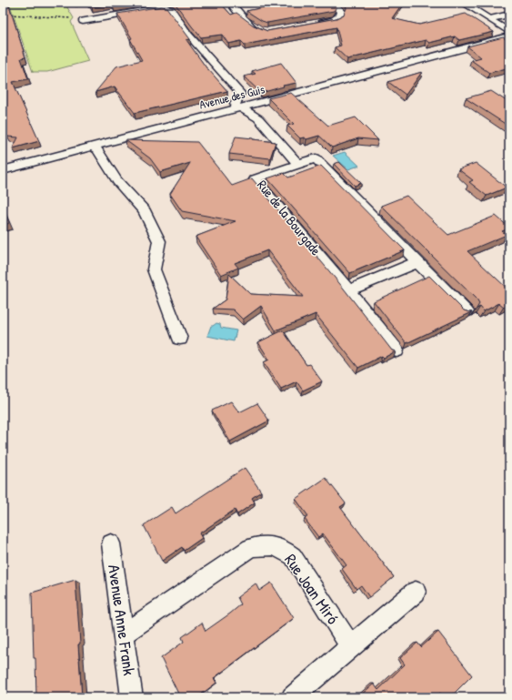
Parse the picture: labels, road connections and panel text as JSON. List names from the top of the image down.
{
  "streets": {
    "street": [
      "Avenue des Guis",
      "Rue de la Bourgade",
      "Rue Joan Miró",
      "Avenue Anne Frank"
    ]
  },
  "crossings": [
    ["Rue Joan Miró", "Avenue Anne Frank"]
  ]
}
